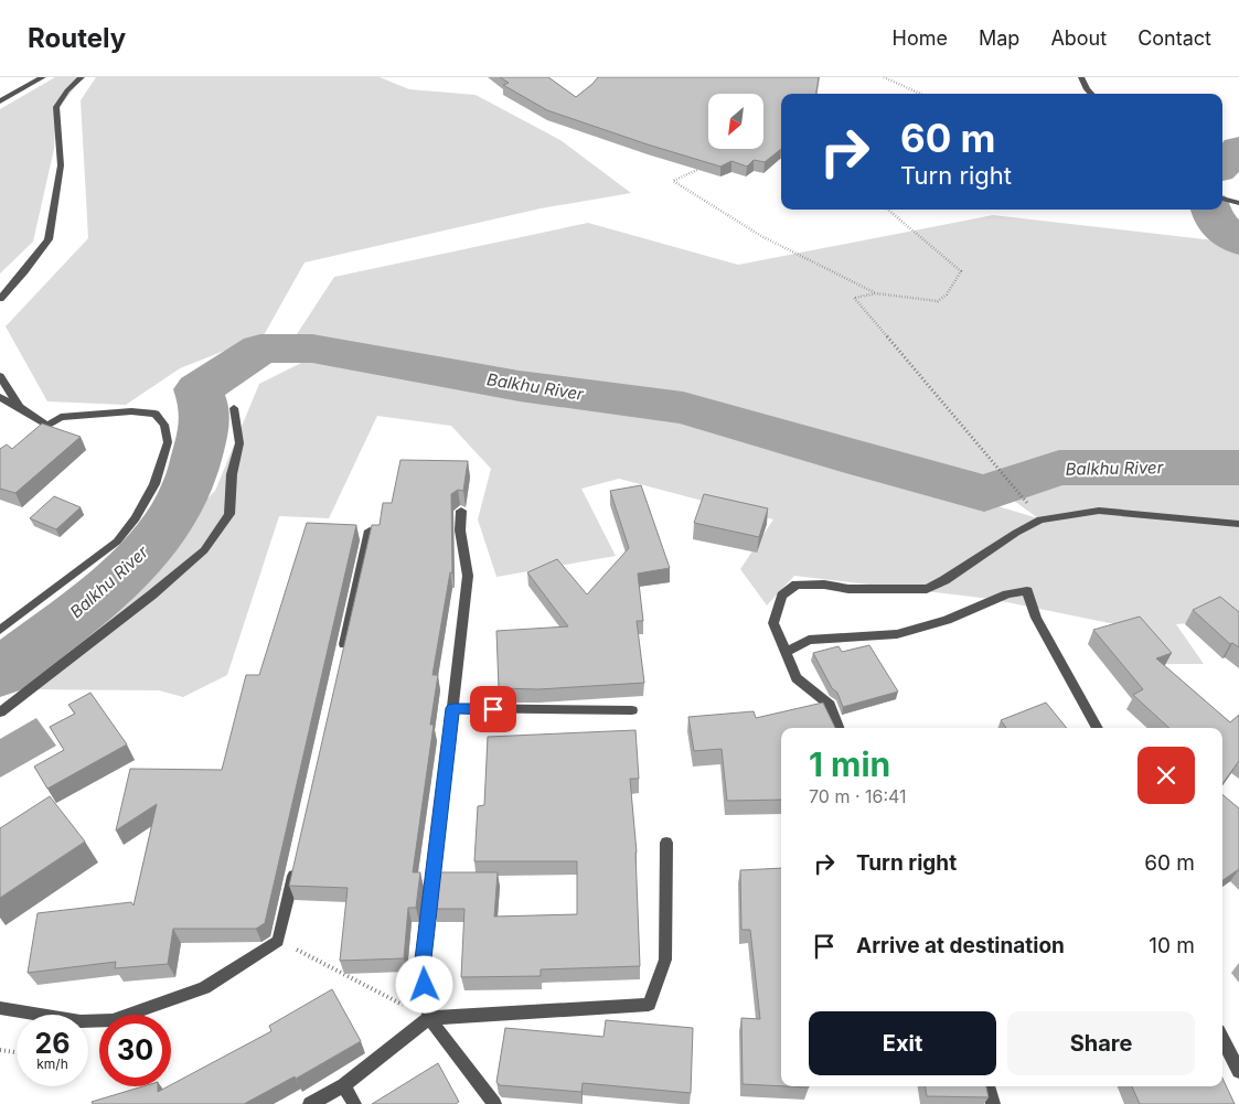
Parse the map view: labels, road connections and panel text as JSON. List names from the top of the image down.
{
  "water": ["Balkhu River"],
  "north": "bottom left",
  "page": {
    "header": "Routely",
    "nav": [
      "Home",
      "Map",
      "About",
      "Contact"
    ],
    "turn": ["60 m", "Turn right"],
    "heading": ["1 min", "70 m · 16:41"],
    "list": [
      {
        "name": "Turn right",
        "value": "60 m"
      },
      {
        "name": "Arrive at destination",
        "value": "10 m"
      }
    ],
    "buttons": ["Exit", "Share"],
    "speed": "26 km/h",
    "limit": "30"
  }
}
